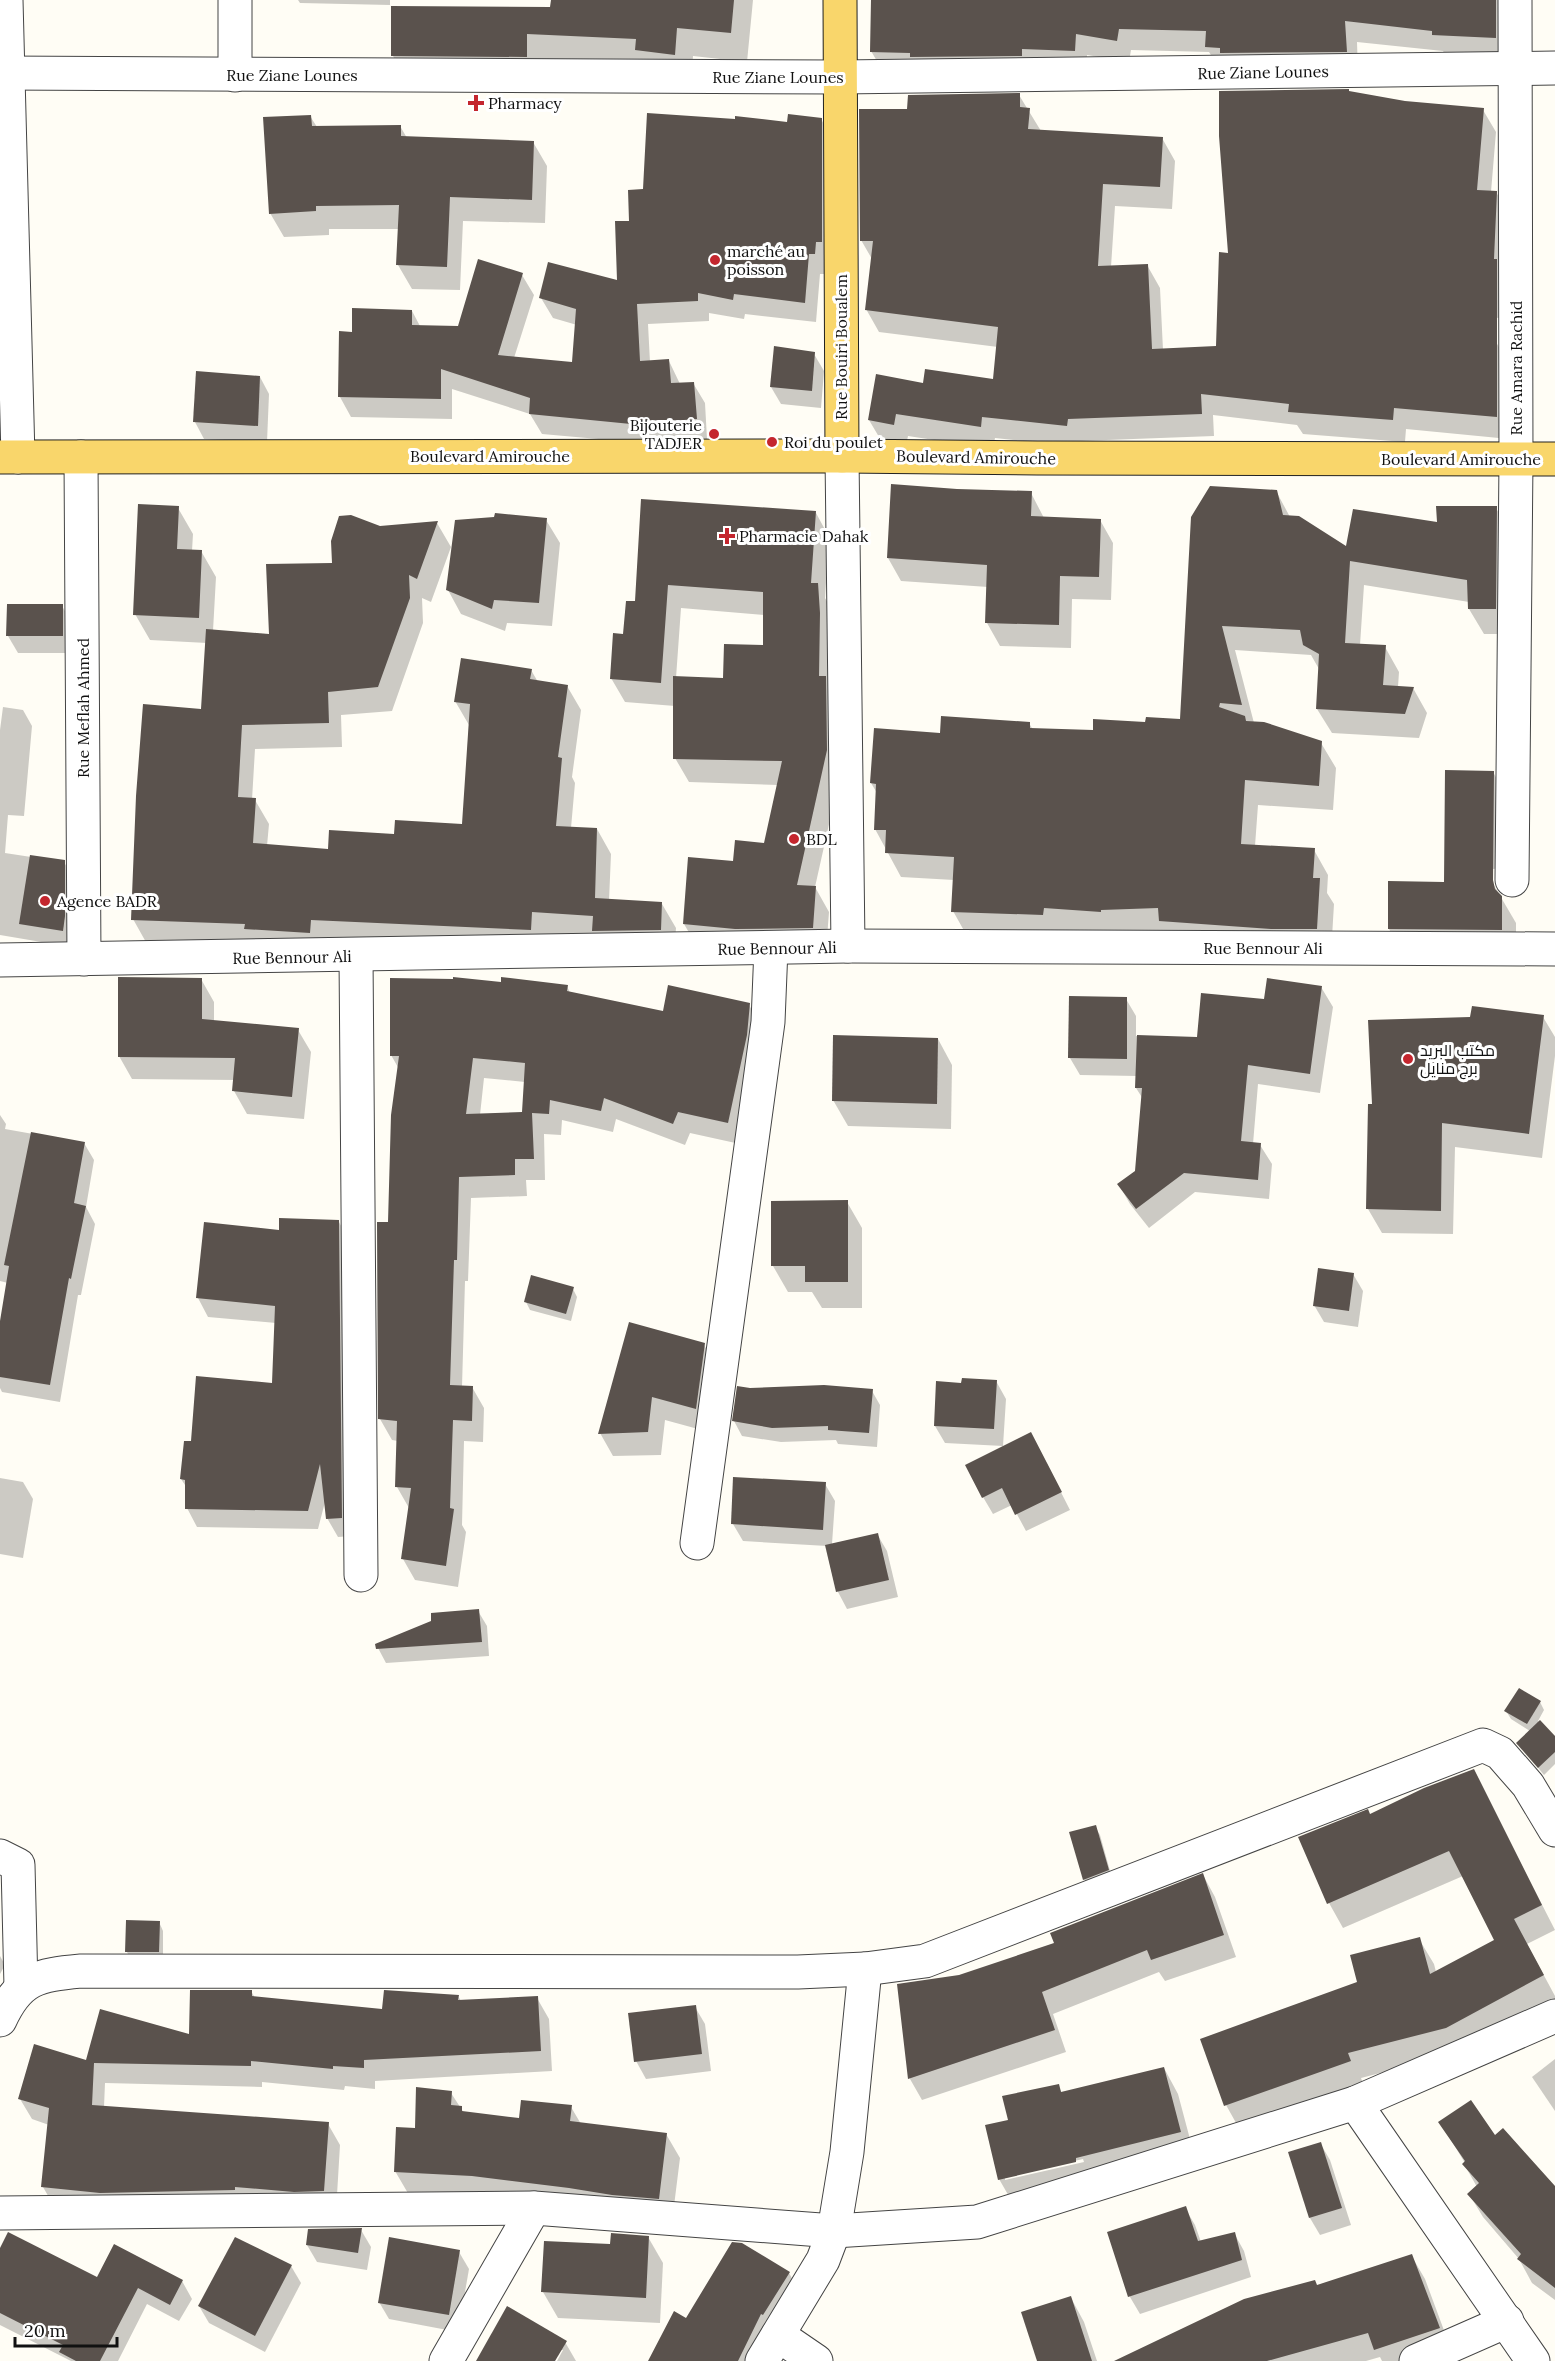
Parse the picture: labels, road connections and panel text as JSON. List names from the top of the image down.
{
  "streets": {
    "main road": ["Rue Bouiri Boualem", "Boulevard Amirouche"],
    "street": [
      "Rue Ziane Lounes",
      "Rue Amara Rachid",
      "Rue Meflah Ahmed",
      "Rue Bennour Ali"
    ]
  },
  "crossings": [
    ["Rue Ziane Lounes", "Rue Bouiri Boualem"],
    ["Rue Ziane Lounes", "Rue Amara Rachid"],
    ["Rue Bouiri Boualem", "Boulevard Amirouche"],
    ["Rue Bouiri Boualem", "Rue Bennour Ali"],
    ["Rue Amara Rachid", "Boulevard Amirouche"],
    ["Boulevard Amirouche", "Rue Meflah Ahmed"],
    ["Rue Meflah Ahmed", "Rue Bennour Ali"]
  ],
  "places": {
    "health": ["Pharmacy", "Pharmacie Dahak"],
    "other": [
      "marché au poisson",
      "Bijouterie TADJER",
      "Roi du poulet",
      "BDL",
      "Agence BADR",
      "مكتب البريد برج منايل"
    ]
  },
  "scale_bar": "20 m"
}
